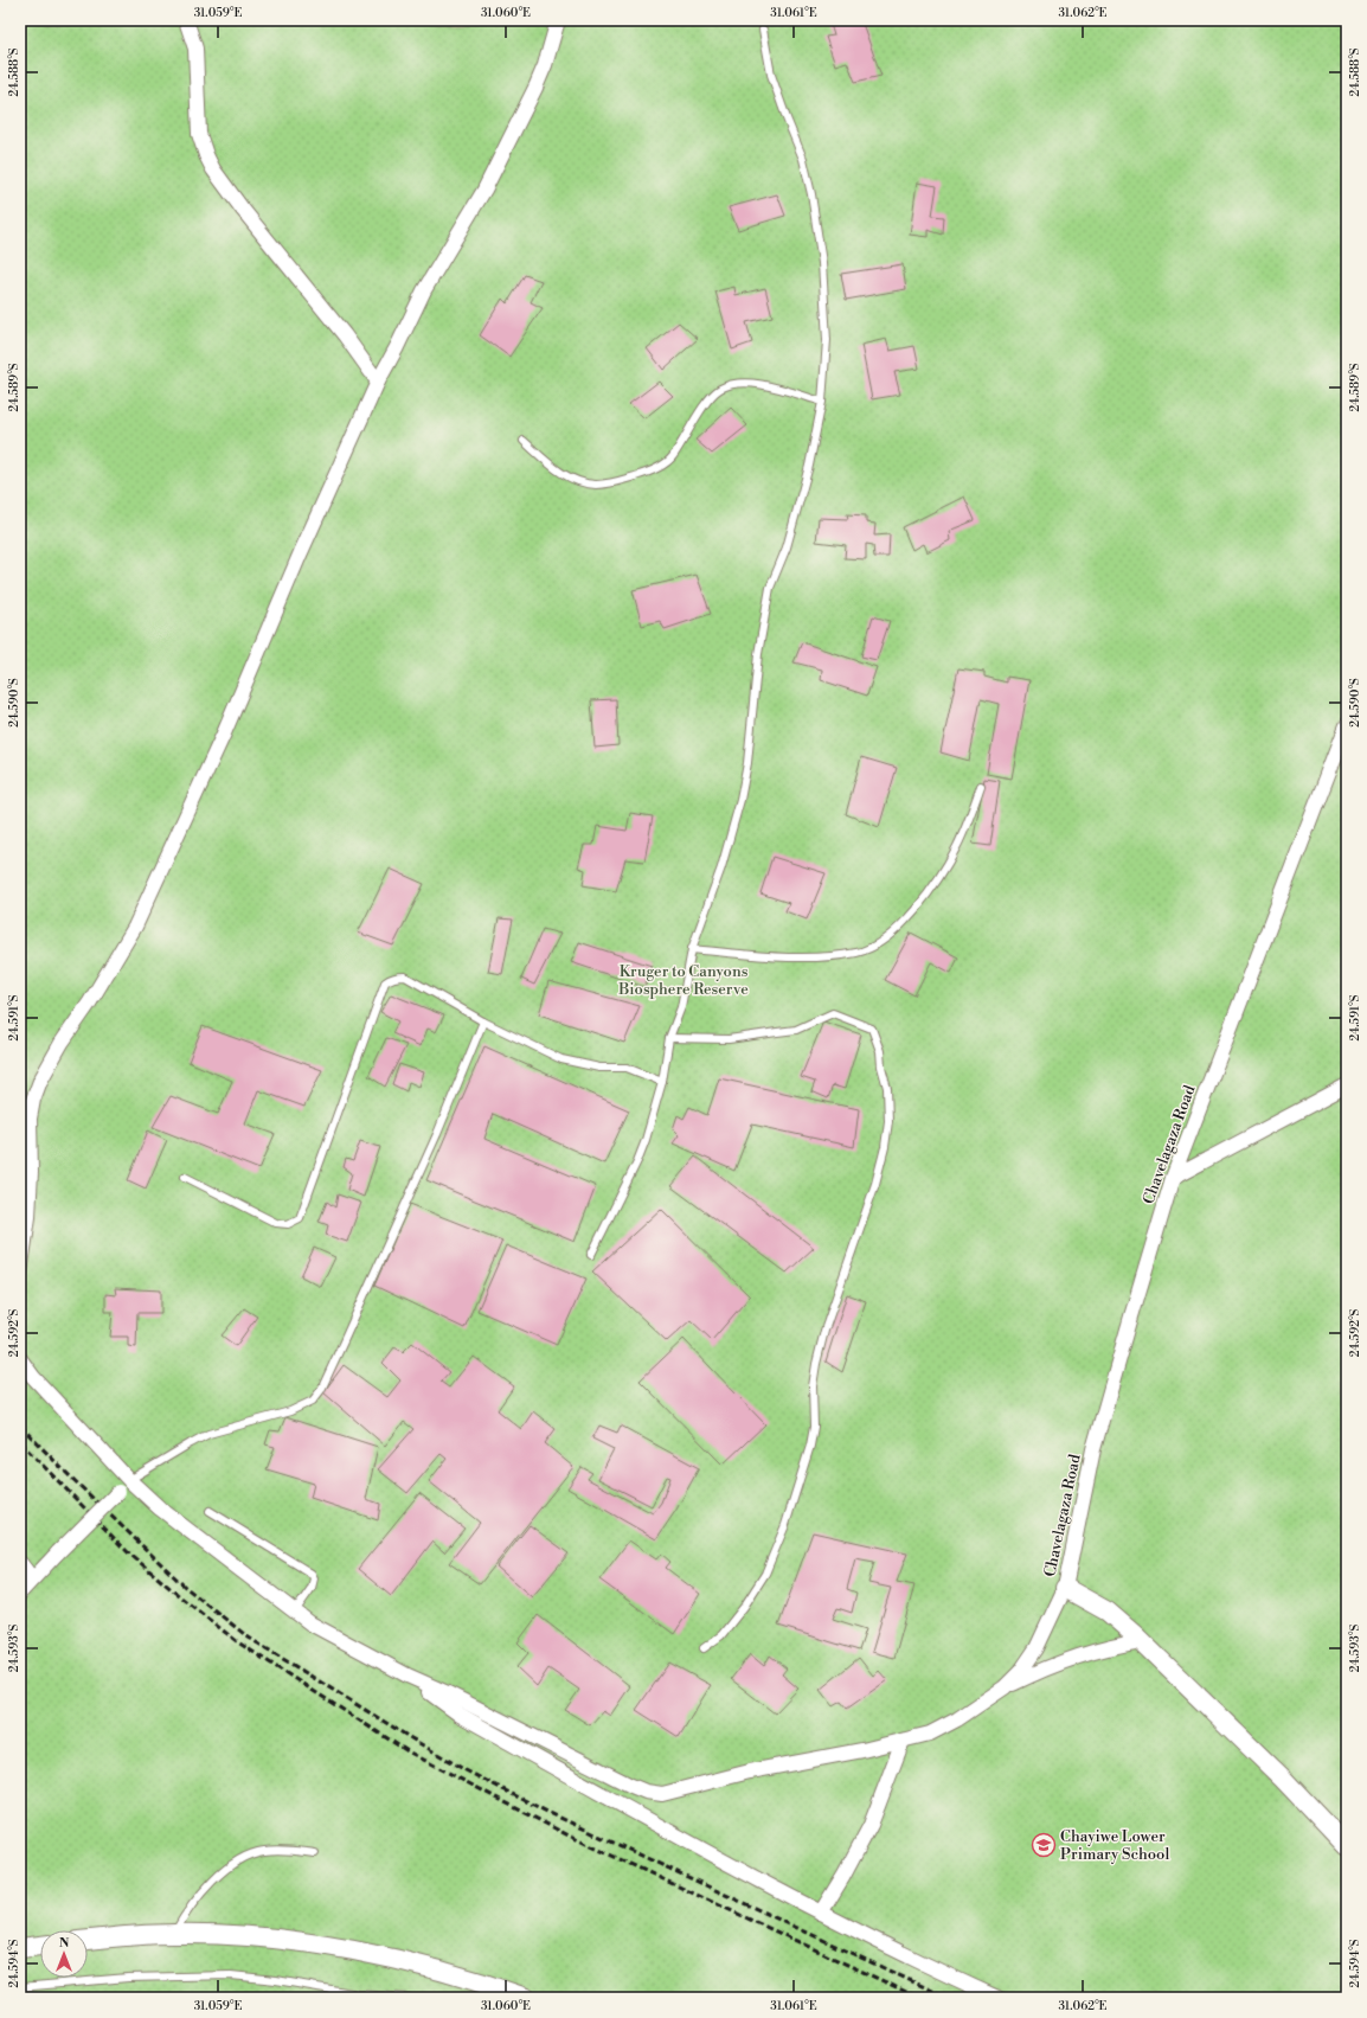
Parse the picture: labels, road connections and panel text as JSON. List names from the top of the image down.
{
  "streets": {
    "street": ["Chavelagaza Road"]
  },
  "parks": ["Kruger to Canyons Biosphere Reserve"],
  "places": {
    "school or university": ["Chayiwe Lower Primary School"]
  },
  "north": "top",
  "coordinates": [
    "31.059°E",
    "31.060°E",
    "31.061°E",
    "31.062°E",
    "24.588°S",
    "24.589°S",
    "24.590°S",
    "24.591°S",
    "24.592°S",
    "24.593°S",
    "24.594°S"
  ]
}
